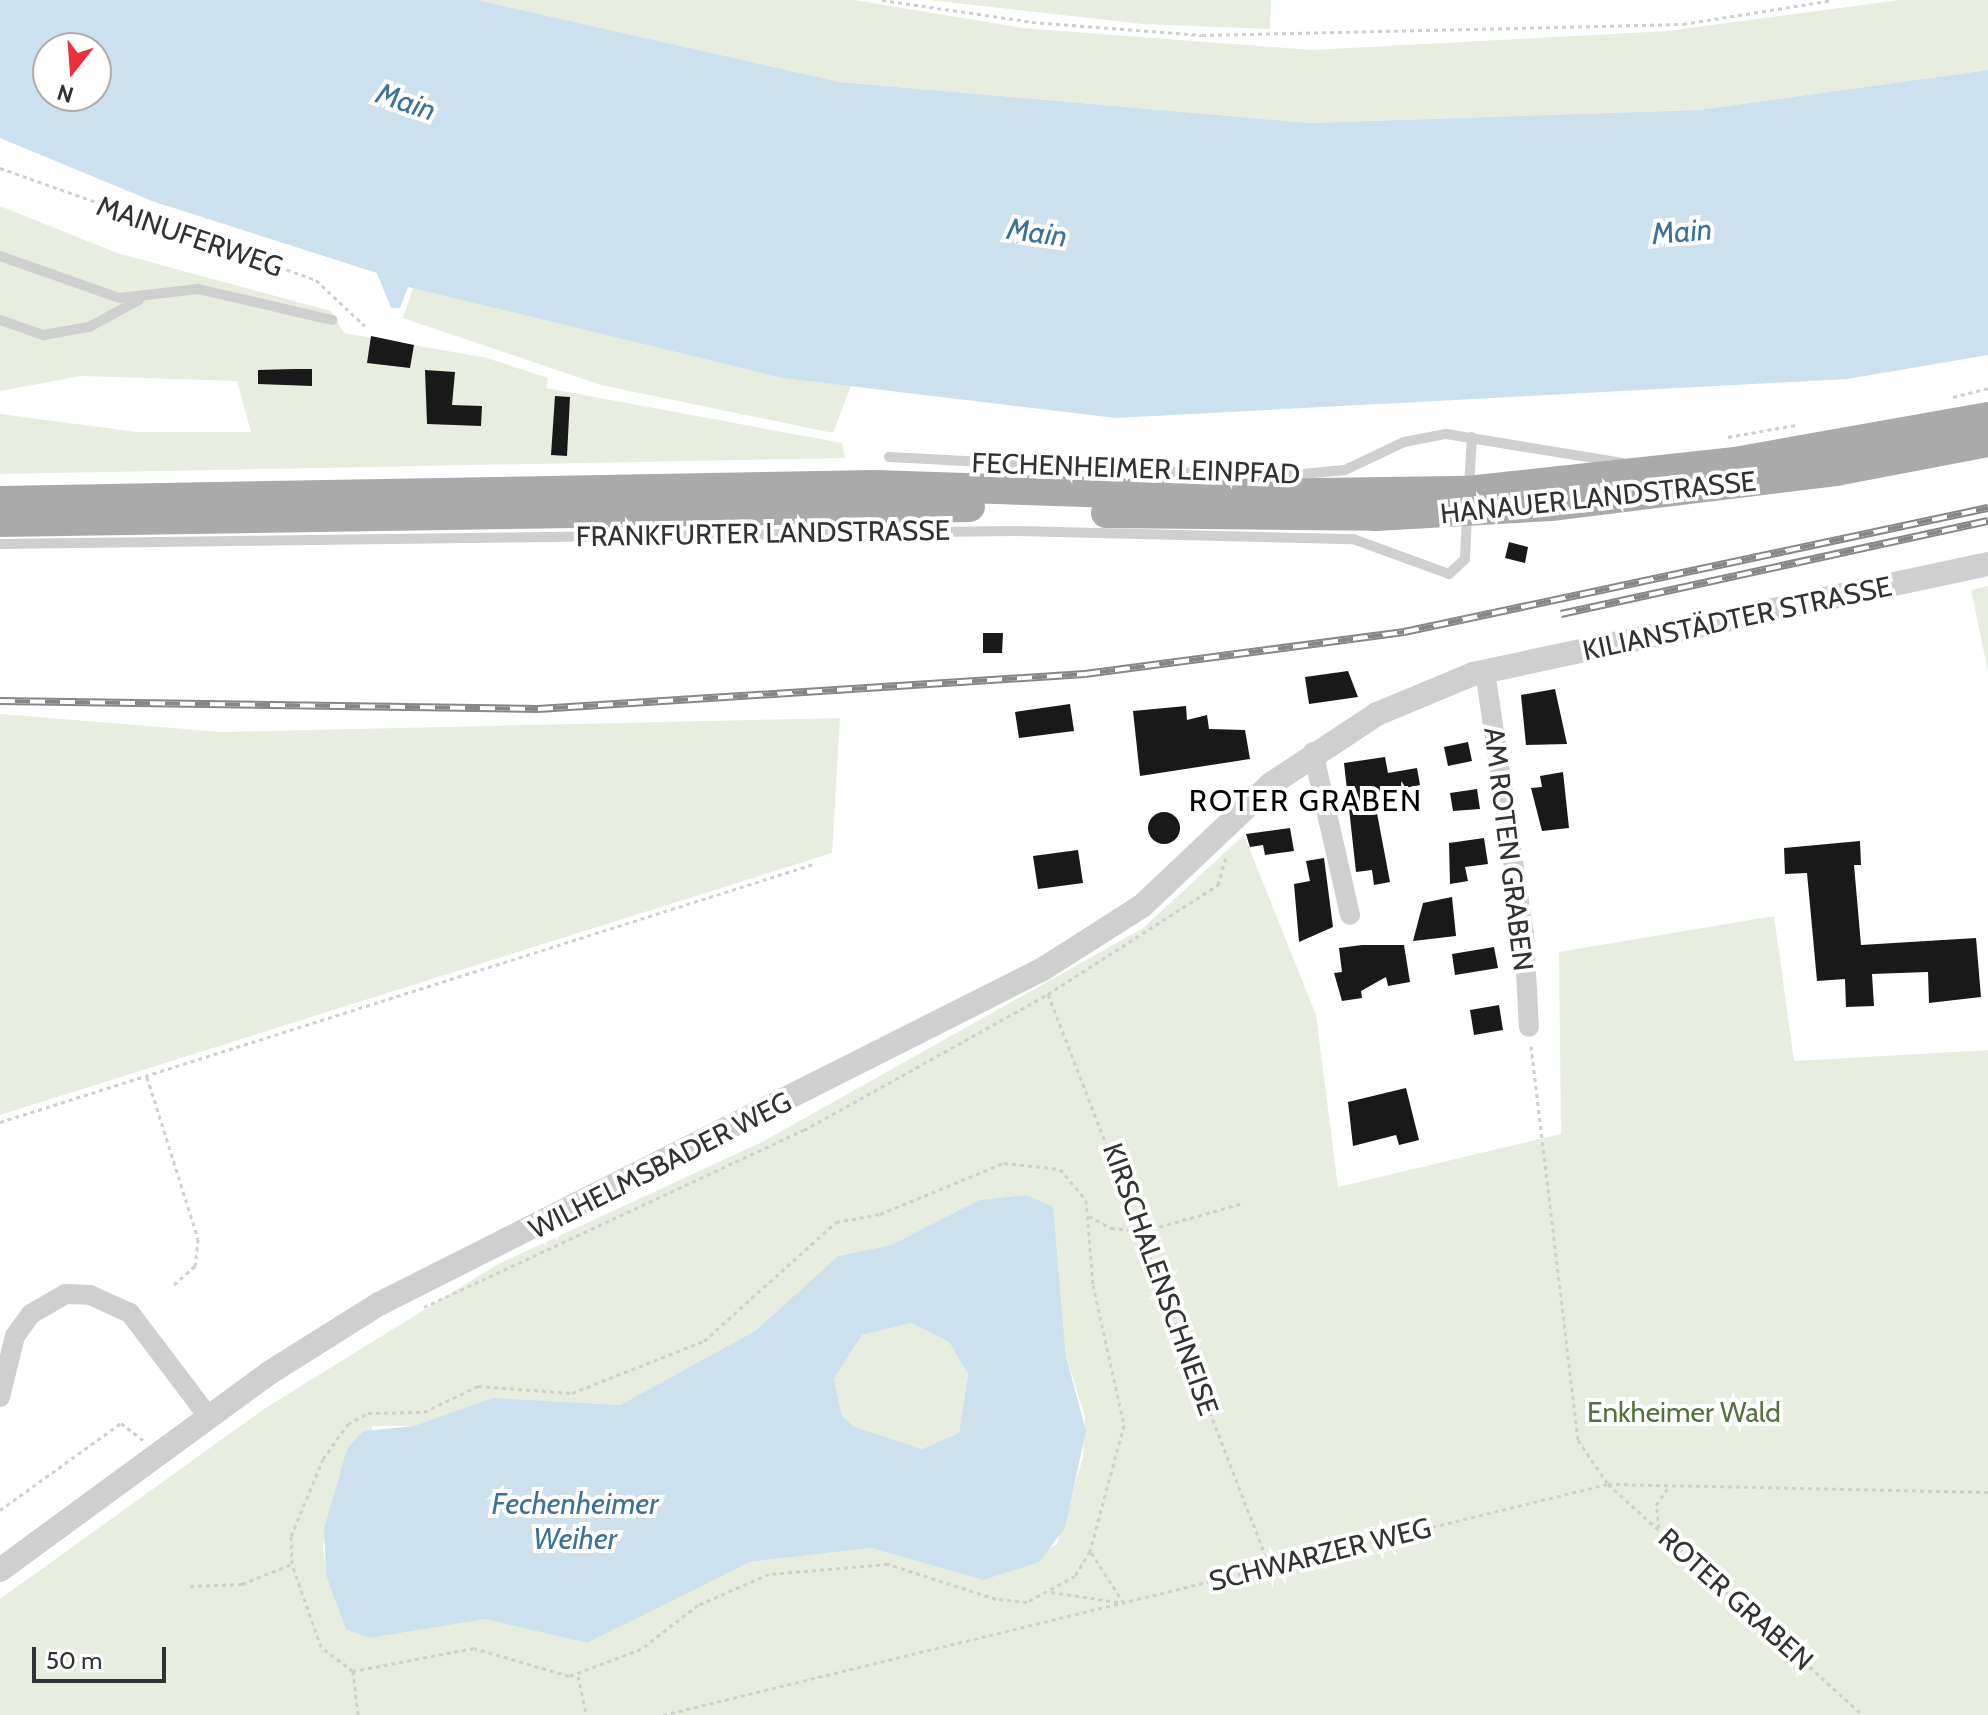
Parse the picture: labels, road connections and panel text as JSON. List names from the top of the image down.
{
  "streets": {
    "main road": ["HANAUER LANDSTRASSE"],
    "street": ["KILIANSTÄDTER STRASSE", "AM ROTEN GRABEN", "WILHELMSBADER WEG"],
    "lane": ["FECHENHEIMER LEINPFAD", "FRANKFURTER LANDSTRASSE"],
    "path": [
      "MAINUFERWEG",
      "KIRSCHALENSCHNEISE",
      "SCHWARZER WEG",
      "ROTER GRABEN"
    ]
  },
  "crossings": [
    ["FECHENHEIMER LEINPFAD", "HANAUER LANDSTRASSE"],
    ["HANAUER LANDSTRASSE", "FRANKFURTER LANDSTRASSE"],
    ["KILIANSTÄDTER STRASSE", "AM ROTEN GRABEN"],
    ["KILIANSTÄDTER STRASSE", "WILHELMSBADER WEG"],
    ["AM ROTEN GRABEN", "WILHELMSBADER WEG"],
    ["AM ROTEN GRABEN", "ROTER GRABEN"],
    ["KIRSCHALENSCHNEISE", "SCHWARZER WEG"],
    ["SCHWARZER WEG", "ROTER GRABEN"]
  ],
  "districts": ["ROTER GRABEN"],
  "water": ["Main", "Fechenheimer Weiher"],
  "parks": ["Enkheimer Wald"],
  "scale_bar": "50 m",
  "north": "bottom"
}
